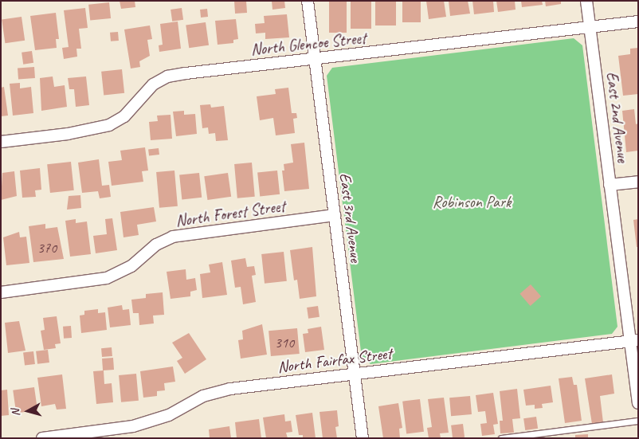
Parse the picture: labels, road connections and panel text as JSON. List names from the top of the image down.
{
  "streets": {
    "street": [
      "North Glencoe Street",
      "East 2nd Avenue",
      "North Forest Street",
      "East 3rd Avenue",
      "North Fairfax Street"
    ]
  },
  "crossings": [
    ["North Glencoe Street", "East 2nd Avenue"],
    ["North Glencoe Street", "East 3rd Avenue"],
    ["East 2nd Avenue", "North Fairfax Street"],
    ["North Forest Street", "East 3rd Avenue"],
    ["East 3rd Avenue", "North Fairfax Street"]
  ],
  "parks": ["Robinson Park"],
  "house_numbers": ["370", "310"],
  "north": "left"
}
